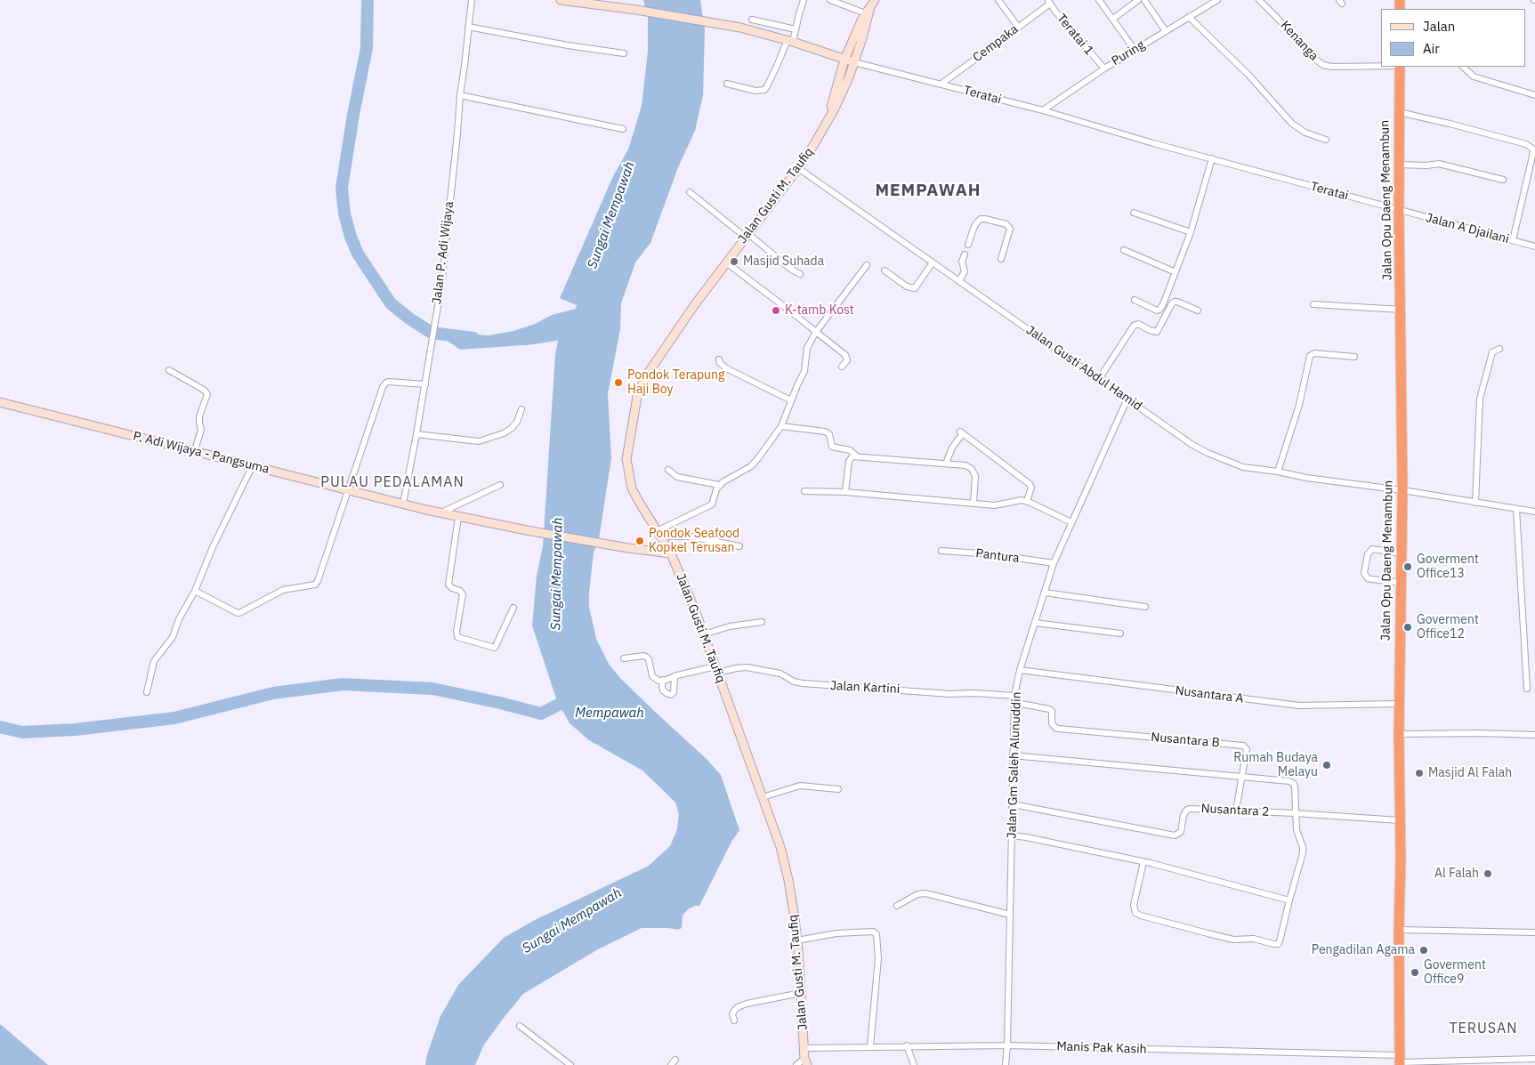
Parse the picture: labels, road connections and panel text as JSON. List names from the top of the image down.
{
  "streets": {
    "highway": ["Jalan Opu Daeng Menambun"],
    "main road": ["Teratai", "Jalan Gusti M. Taufiq", "P. Adi Wijaya - Pangsuma"],
    "street": [
      "Teratai 1",
      "Kenanga",
      "Cempaka",
      "Puring",
      "Jalan A Djailani",
      "Jalan P. Adi Wijaya",
      "Jalan Gusti Abdul Hamid",
      "Pantura",
      "Jalan Kartini",
      "Nusantara A",
      "Nusantara B",
      "Jalan Gm Saleh Alunuddin",
      "Nusantara 2",
      "Manis Pak Kasih"
    ]
  },
  "crossings": [
    ["Teratai 1", "Cempaka"],
    ["Teratai 1", "Puring"],
    ["Cempaka", "Teratai"],
    ["Puring", "Teratai"],
    ["Teratai", "Jalan Gusti M. Taufiq"],
    ["Teratai", "Jalan Opu Daeng Menambun"],
    ["Teratai", "Jalan A Djailani"],
    ["Jalan Gusti M. Taufiq", "Jalan Gusti Abdul Hamid"],
    ["Jalan Gusti M. Taufiq", "P. Adi Wijaya - Pangsuma"],
    ["Jalan Gusti M. Taufiq", "Jalan Kartini"],
    ["Jalan Gusti M. Taufiq", "Manis Pak Kasih"],
    ["Jalan Opu Daeng Menambun", "Jalan A Djailani"],
    ["Jalan Opu Daeng Menambun", "Jalan Gusti Abdul Hamid"],
    ["Jalan Opu Daeng Menambun", "Nusantara A"],
    ["Jalan Opu Daeng Menambun", "Nusantara 2"],
    ["Jalan Opu Daeng Menambun", "Manis Pak Kasih"],
    ["Jalan P. Adi Wijaya", "P. Adi Wijaya - Pangsuma"],
    ["Jalan Gusti Abdul Hamid", "Jalan Gm Saleh Alunuddin"],
    ["Pantura", "Jalan Gm Saleh Alunuddin"],
    ["Jalan Kartini", "Jalan Gm Saleh Alunuddin"],
    ["Nusantara A", "Jalan Gm Saleh Alunuddin"],
    ["Nusantara B", "Jalan Gm Saleh Alunuddin"],
    ["Jalan Gm Saleh Alunuddin", "Nusantara 2"],
    ["Jalan Gm Saleh Alunuddin", "Manis Pak Kasih"]
  ],
  "districts": ["MEMPAWAH", "PULAU PEDALAMAN", "TERUSAN"],
  "water": ["Sungai Mempawah", "Mempawah"],
  "places": [
    "Masjid Suhada",
    "K-tamb Kost",
    "Pondok Terapung Haji Boy",
    "Pondok Seafood Kopkel Terusan",
    "Goverment Office13",
    "Goverment Office12",
    "Rumah Budaya Melayu",
    "Masjid Al Falah",
    "Al Falah",
    "Pengadilan Agama",
    "Goverment Office9"
  ],
  "legend": ["Jalan", "Air"]
}
